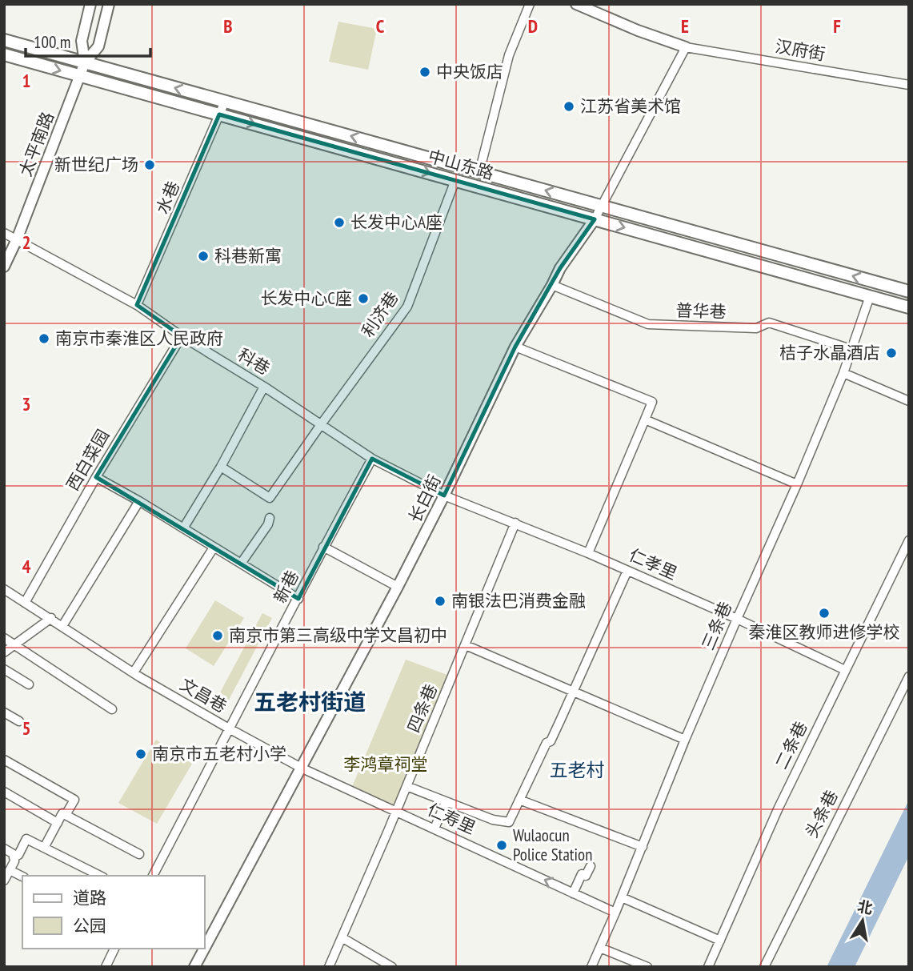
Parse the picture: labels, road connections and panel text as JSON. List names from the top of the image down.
{
  "streets": {
    "main road": ["中山东路"],
    "street": [
      "汉府街",
      "太平南路",
      "水巷",
      "普华巷",
      "利济巷",
      "科巷",
      "西白菜园",
      "长白街",
      "仁孝里",
      "新巷",
      "三条巷",
      "文昌巷",
      "四条巷",
      "二条巷",
      "头条巷",
      "仁寿里"
    ]
  },
  "crossings": [
    ["汉府街", "长白街"],
    ["太平南路", "中山东路"],
    ["太平南路", "科巷"],
    ["中山东路", "水巷"],
    ["中山东路", "利济巷"],
    ["中山东路", "长白街"],
    ["中山东路", "三条巷"],
    ["水巷", "科巷"],
    ["普华巷", "长白街"],
    ["普华巷", "三条巷"],
    ["利济巷", "科巷"],
    ["科巷", "西白菜园"],
    ["科巷", "长白街"],
    ["科巷", "仁孝里"],
    ["科巷", "新巷"],
    ["西白菜园", "文昌巷"],
    ["长白街", "仁孝里"],
    ["长白街", "文昌巷"],
    ["仁孝里", "三条巷"],
    ["仁孝里", "四条巷"],
    ["仁孝里", "二条巷"],
    ["新巷", "文昌巷"],
    ["三条巷", "仁寿里"],
    ["文昌巷", "四条巷"],
    ["文昌巷", "仁寿里"],
    ["四条巷", "仁寿里"]
  ],
  "districts": ["五老村街道", "五老村"],
  "parks": ["李鸿章祠堂"],
  "places": [
    "中央饭店",
    "江苏省美术馆",
    "新世纪广场",
    "长发中心A座",
    "科巷新寓",
    "长发中心C座",
    "南京市秦淮区人民政府",
    "桔子水晶酒店",
    "南银法巴消费金融",
    "秦淮区教师进修学校",
    "南京市第三高级中学文昌初中",
    "南京市五老村小学",
    "Wulaocun Police Station"
  ],
  "legend": ["道路", "公园"],
  "scale_bar": "100 m",
  "north": "top",
  "grid": {
    "columns": [
      "B",
      "C",
      "D",
      "E",
      "F"
    ],
    "rows": [
      "1",
      "2",
      "3",
      "4",
      "5"
    ]
  }
}
